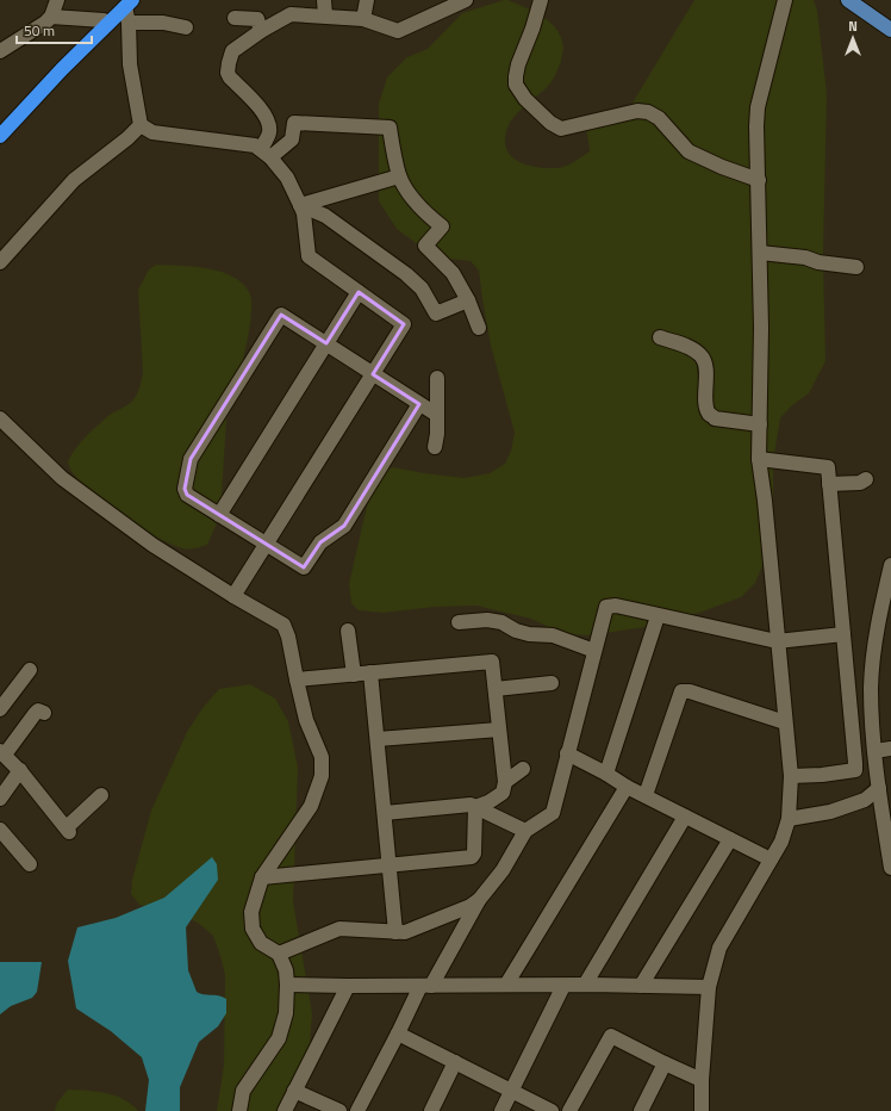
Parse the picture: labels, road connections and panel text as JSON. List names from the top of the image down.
{
  "scale_bar": "50 m",
  "north": "top"
}
